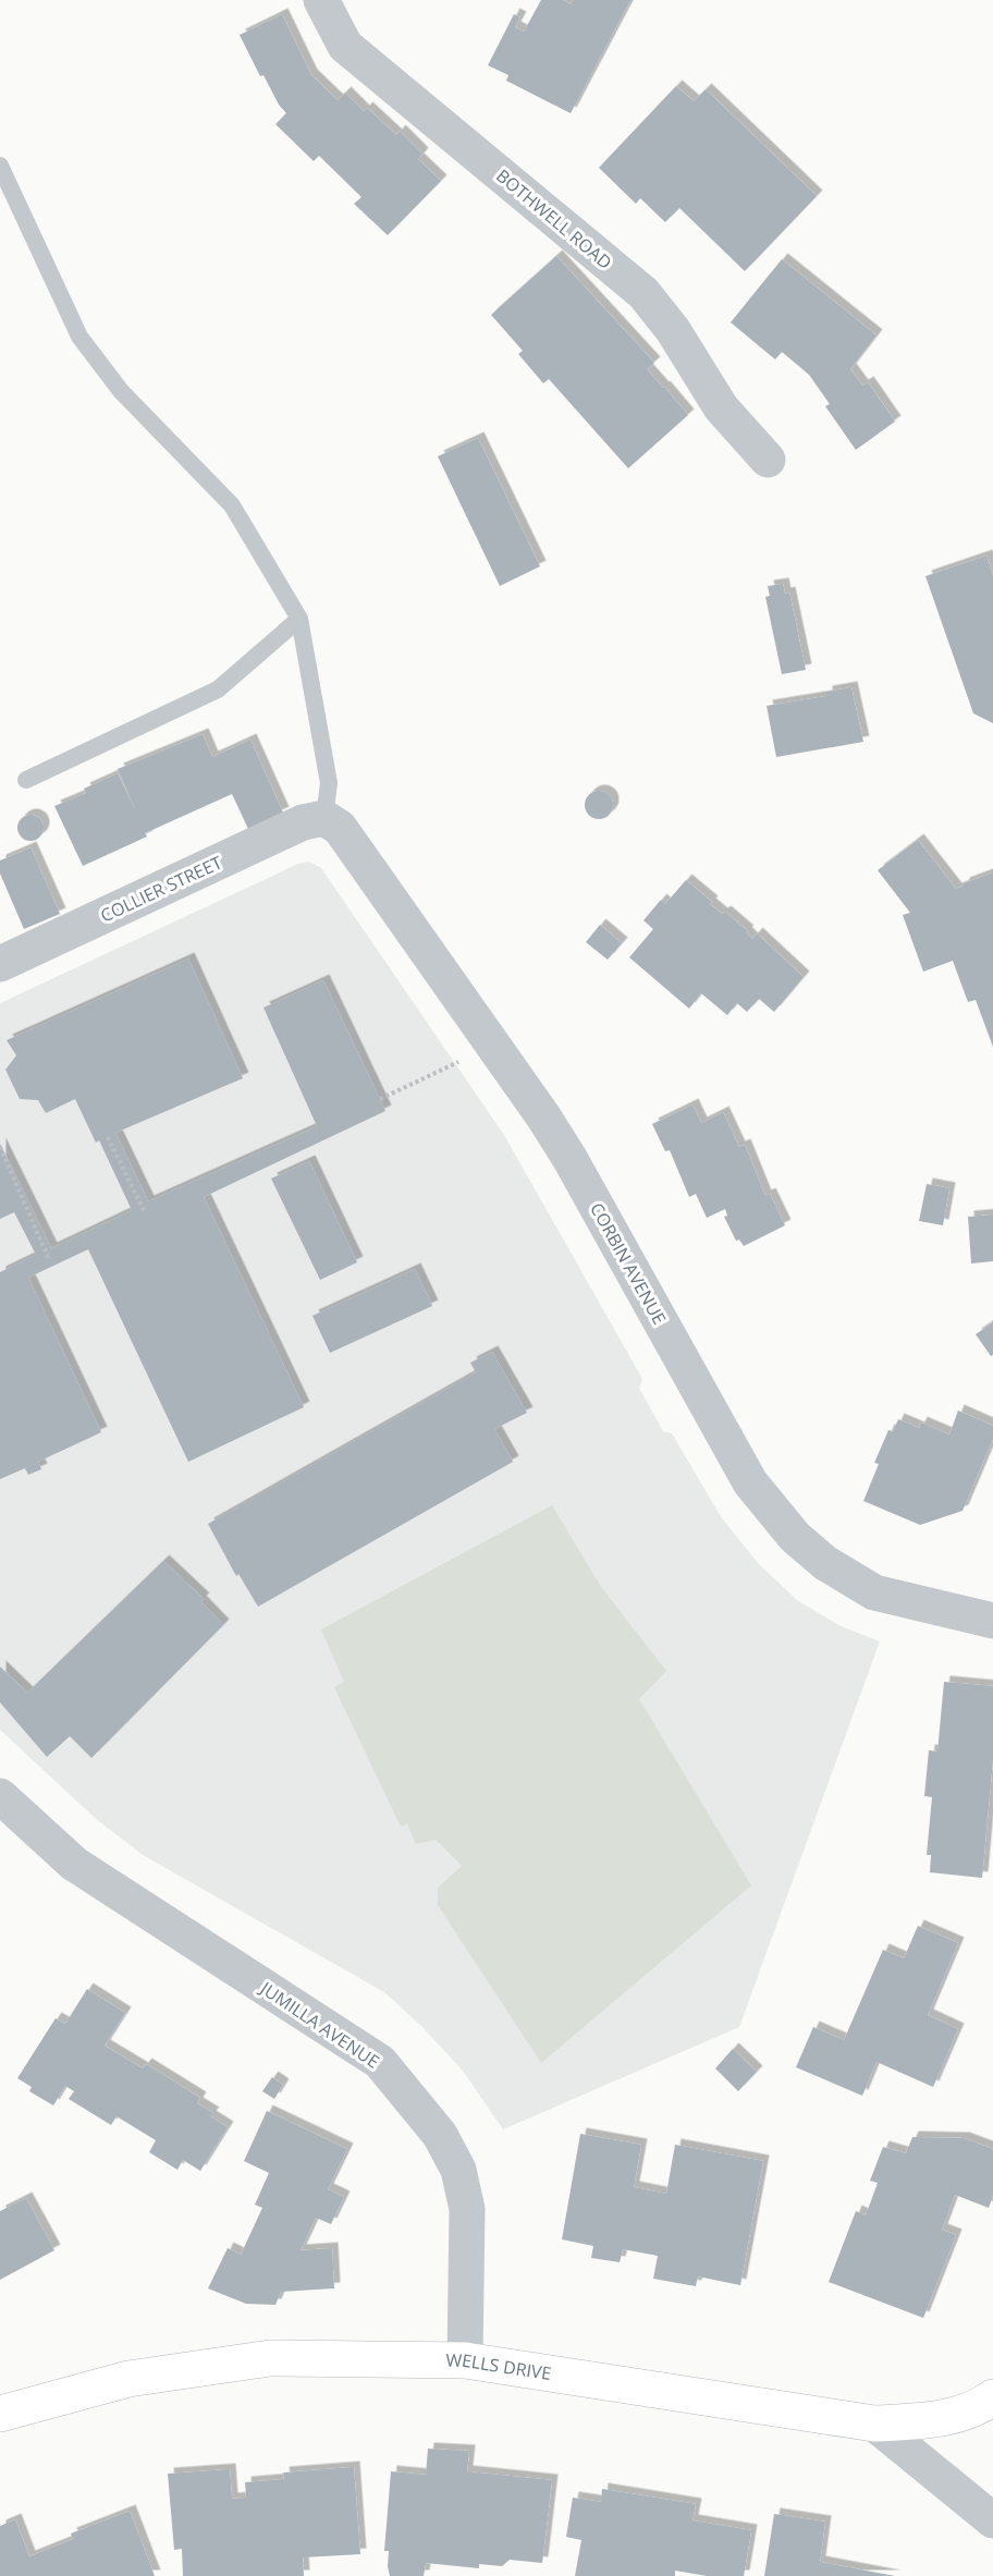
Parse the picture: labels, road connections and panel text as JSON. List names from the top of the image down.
{
  "streets": {
    "main road": ["WELLS DRIVE"],
    "street": [
      "BOTHWELL ROAD",
      "COLLIER STREET",
      "CORBIN AVENUE",
      "JUMILLA AVENUE"
    ]
  },
  "crossings": [
    ["COLLIER STREET", "CORBIN AVENUE"],
    ["JUMILLA AVENUE", "WELLS DRIVE"]
  ]
}
